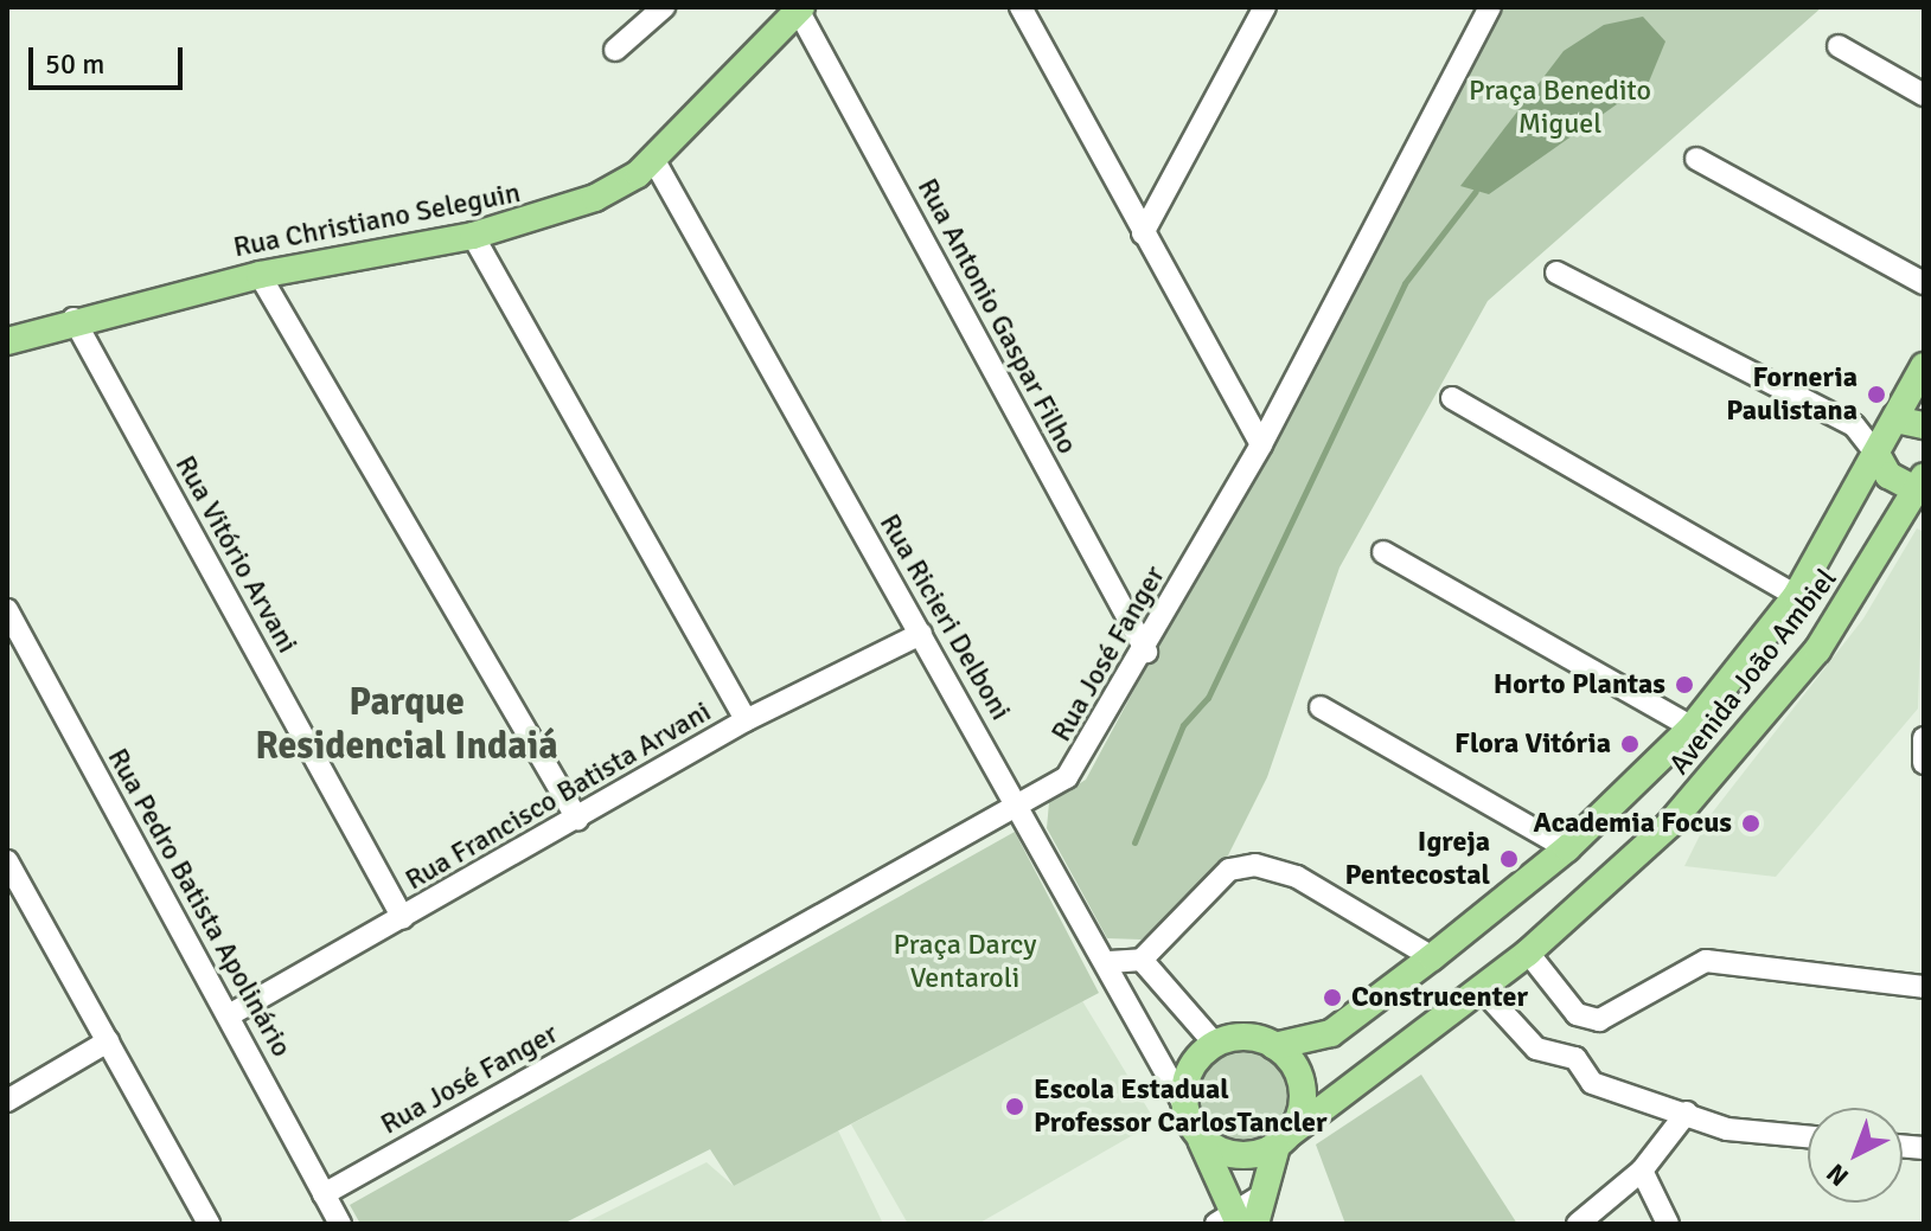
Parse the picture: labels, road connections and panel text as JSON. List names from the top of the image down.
{
  "streets": {
    "main road": ["Rua Christiano Seleguin", "Avenida João Ambiel"],
    "street": [
      "Rua Antonio Gaspar Filho",
      "Rua Vitório Arvani",
      "Rua Ricieri Delboni",
      "Rua José Fanger",
      "Rua Francisco Batista Arvani",
      "Rua Pedro Batista Apolinário"
    ]
  },
  "crossings": [
    ["Rua Christiano Seleguin", "Rua Antonio Gaspar Filho"],
    ["Rua Christiano Seleguin", "Rua Vitório Arvani"],
    ["Rua Christiano Seleguin", "Rua Ricieri Delboni"],
    ["Rua Antonio Gaspar Filho", "Rua José Fanger"],
    ["Rua Vitório Arvani", "Rua Francisco Batista Arvani"],
    ["Rua Ricieri Delboni", "Rua José Fanger"],
    ["Rua Ricieri Delboni", "Avenida João Ambiel"],
    ["Rua Ricieri Delboni", "Rua Francisco Batista Arvani"],
    ["Rua José Fanger", "Rua Pedro Batista Apolinário"],
    ["Rua Francisco Batista Arvani", "Rua Pedro Batista Apolinário"]
  ],
  "districts": ["Parque Residencial Indaiá"],
  "parks": ["Praça Benedito Miguel", "Praça Darcy Ventaroli"],
  "places": [
    "Forneria Paulistana",
    "Horto Plantas",
    "Flora Vitória",
    "Academia Focus",
    "Igreja Pentecostal",
    "Construcenter",
    "Escola Estadual Professor CarlosTancler"
  ],
  "scale_bar": "50 m",
  "north": "bottom left"
}
